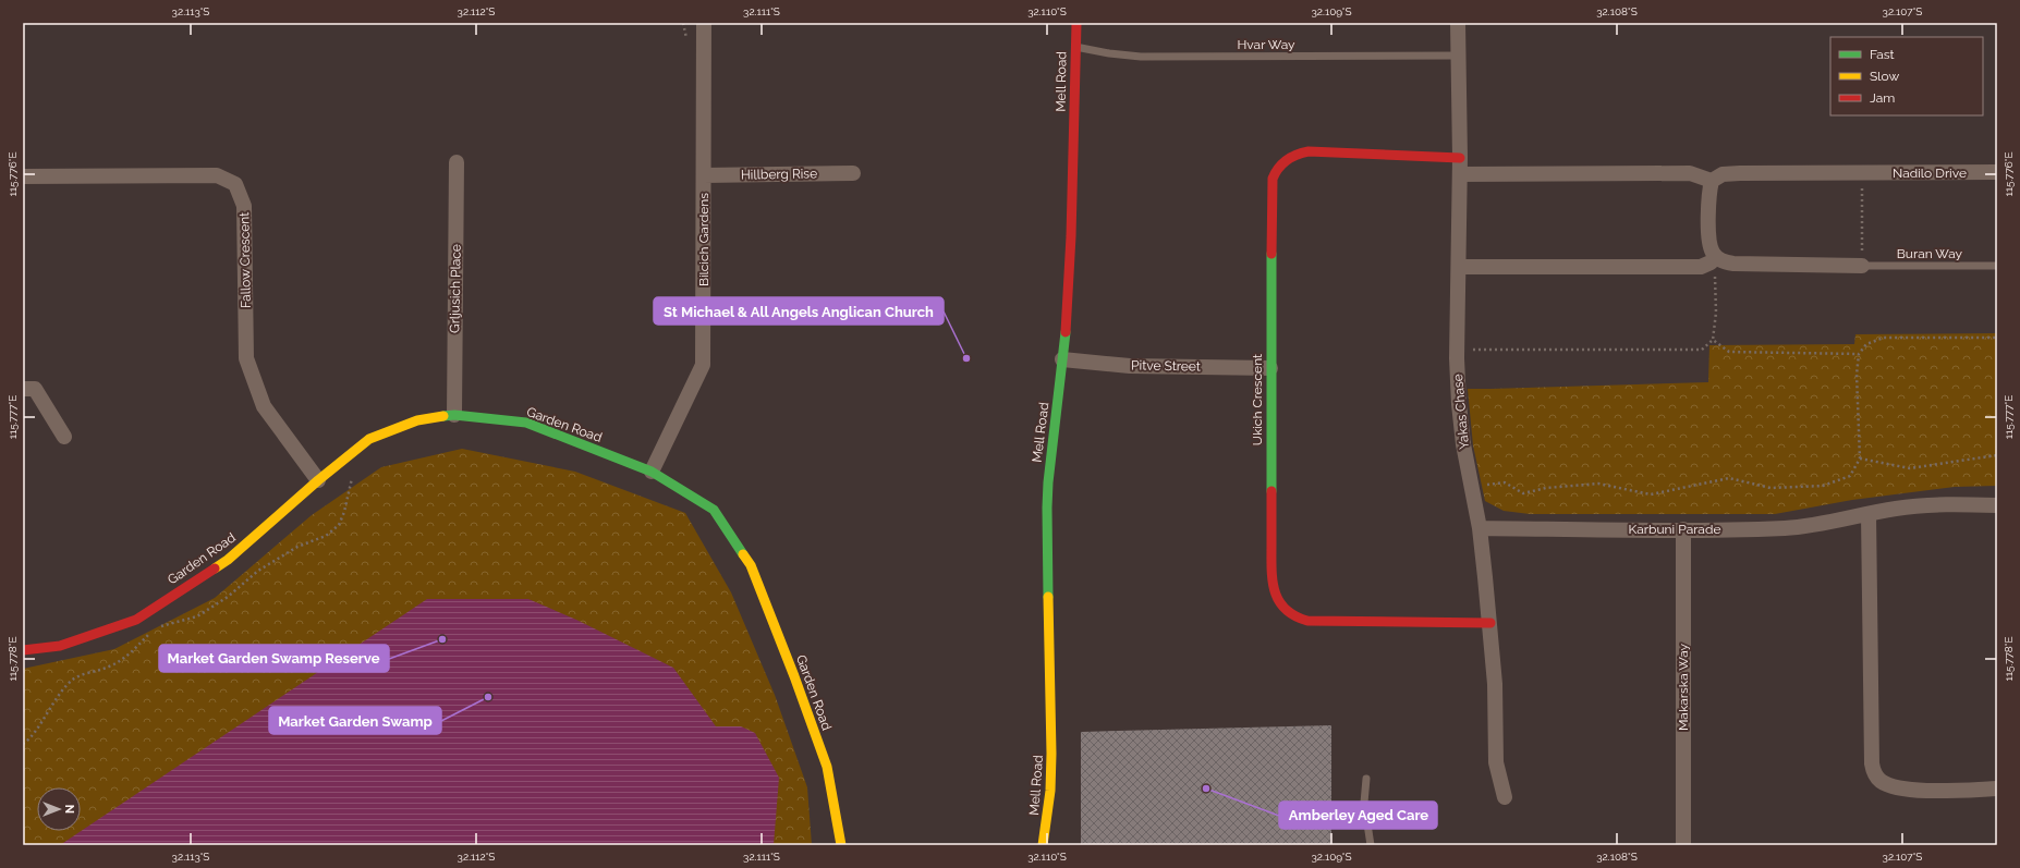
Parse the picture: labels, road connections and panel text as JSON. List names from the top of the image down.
{
  "streets": {
    "street": [
      "Mell Road",
      "Nadilo Drive",
      "Hillberg Rise",
      "Bilcich Gardens",
      "Fallow Crescent",
      "Grljusich Place",
      "Pitve Street",
      "Ukich Crescent",
      "Yakas Chase",
      "Garden Road",
      "Karbuni Parade",
      "Makarska Way"
    ],
    "lane": ["Hvar Way", "Buran Way"]
  },
  "crossings": [
    ["Hvar Way", "Mell Road"],
    ["Hvar Way", "Yakas Chase"],
    ["Mell Road", "Pitve Street"],
    ["Hillberg Rise", "Bilcich Gardens"],
    ["Bilcich Gardens", "Garden Road"],
    ["Fallow Crescent", "Garden Road"],
    ["Grljusich Place", "Garden Road"],
    ["Pitve Street", "Ukich Crescent"],
    ["Ukich Crescent", "Yakas Chase"],
    ["Yakas Chase", "Karbuni Parade"],
    ["Karbuni Parade", "Makarska Way"]
  ],
  "places": [
    "St Michael & All Angels Anglican Church",
    "Market Garden Swamp Reserve",
    "Market Garden Swamp",
    "Amberley Aged Care"
  ],
  "legend": ["Fast", "Slow", "Jam"],
  "north": "right",
  "coordinates": [
    "32.113°S",
    "32.112°S",
    "32.111°S",
    "32.110°S",
    "32.109°S",
    "32.108°S",
    "32.107°S",
    "115.776°E",
    "115.777°E",
    "115.778°E"
  ]
}
